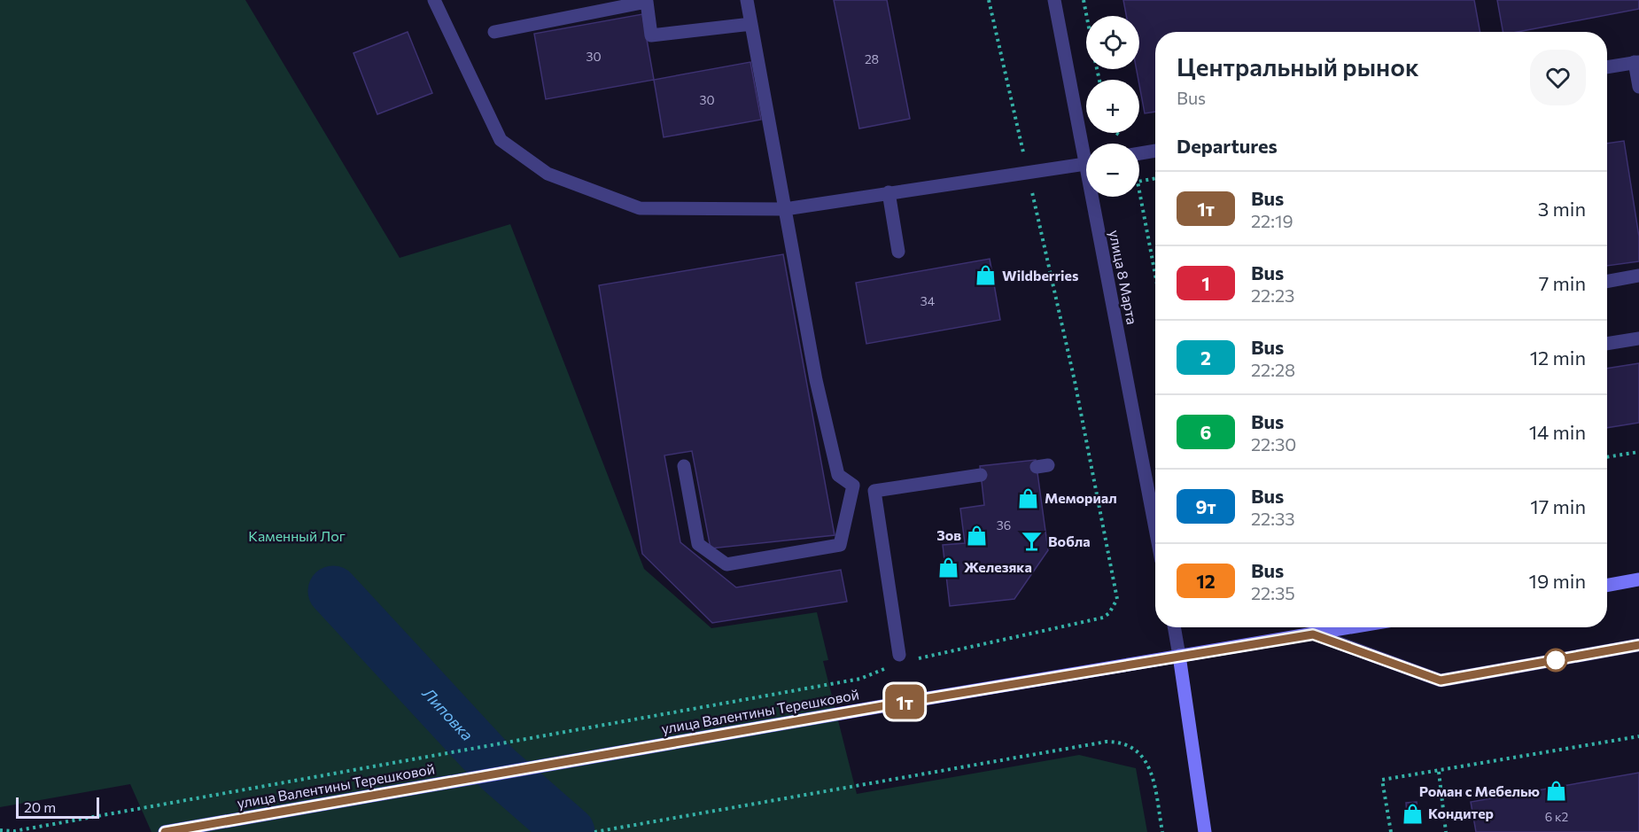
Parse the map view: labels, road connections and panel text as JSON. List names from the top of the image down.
{
  "streets": {
    "main road": ["улица Валентины Терешковой"],
    "street": ["улица 8 Марта"]
  },
  "water": ["Липовка"],
  "parks": ["Каменный Лог"],
  "places": {
    "shop": [
      "Wildberries",
      "Мемориал",
      "Зов",
      "Железяка",
      "Роман с Мебелью",
      "Кондитер"
    ],
    "bar": ["Вобла"]
  },
  "lines": ["bus line 1т"],
  "house_numbers": [
    "30",
    "28",
    "30",
    "34",
    "36",
    "6 к2"
  ],
  "scale_bar": "20 m",
  "page": {
    "on_map": "1т",
    "map_buttons": ["+", "−"],
    "heading": [
      ["Центральный рынок", "Bus"],
      "Departures"
    ],
    "list": [
      {
        "mark": "1т",
        "name": "Bus",
        "note": "22:19",
        "value": "3 min"
      },
      {
        "mark": "1",
        "name": "Bus",
        "note": "22:23",
        "value": "7 min"
      },
      {
        "mark": "2",
        "name": "Bus",
        "note": "22:28",
        "value": "12 min"
      },
      {
        "mark": "6",
        "name": "Bus",
        "note": "22:30",
        "value": "14 min"
      },
      {
        "mark": "9т",
        "name": "Bus",
        "note": "22:33",
        "value": "17 min"
      },
      {
        "mark": "12",
        "name": "Bus",
        "note": "22:35",
        "value": "19 min"
      }
    ],
    "scale": "20 m"
  }
}
